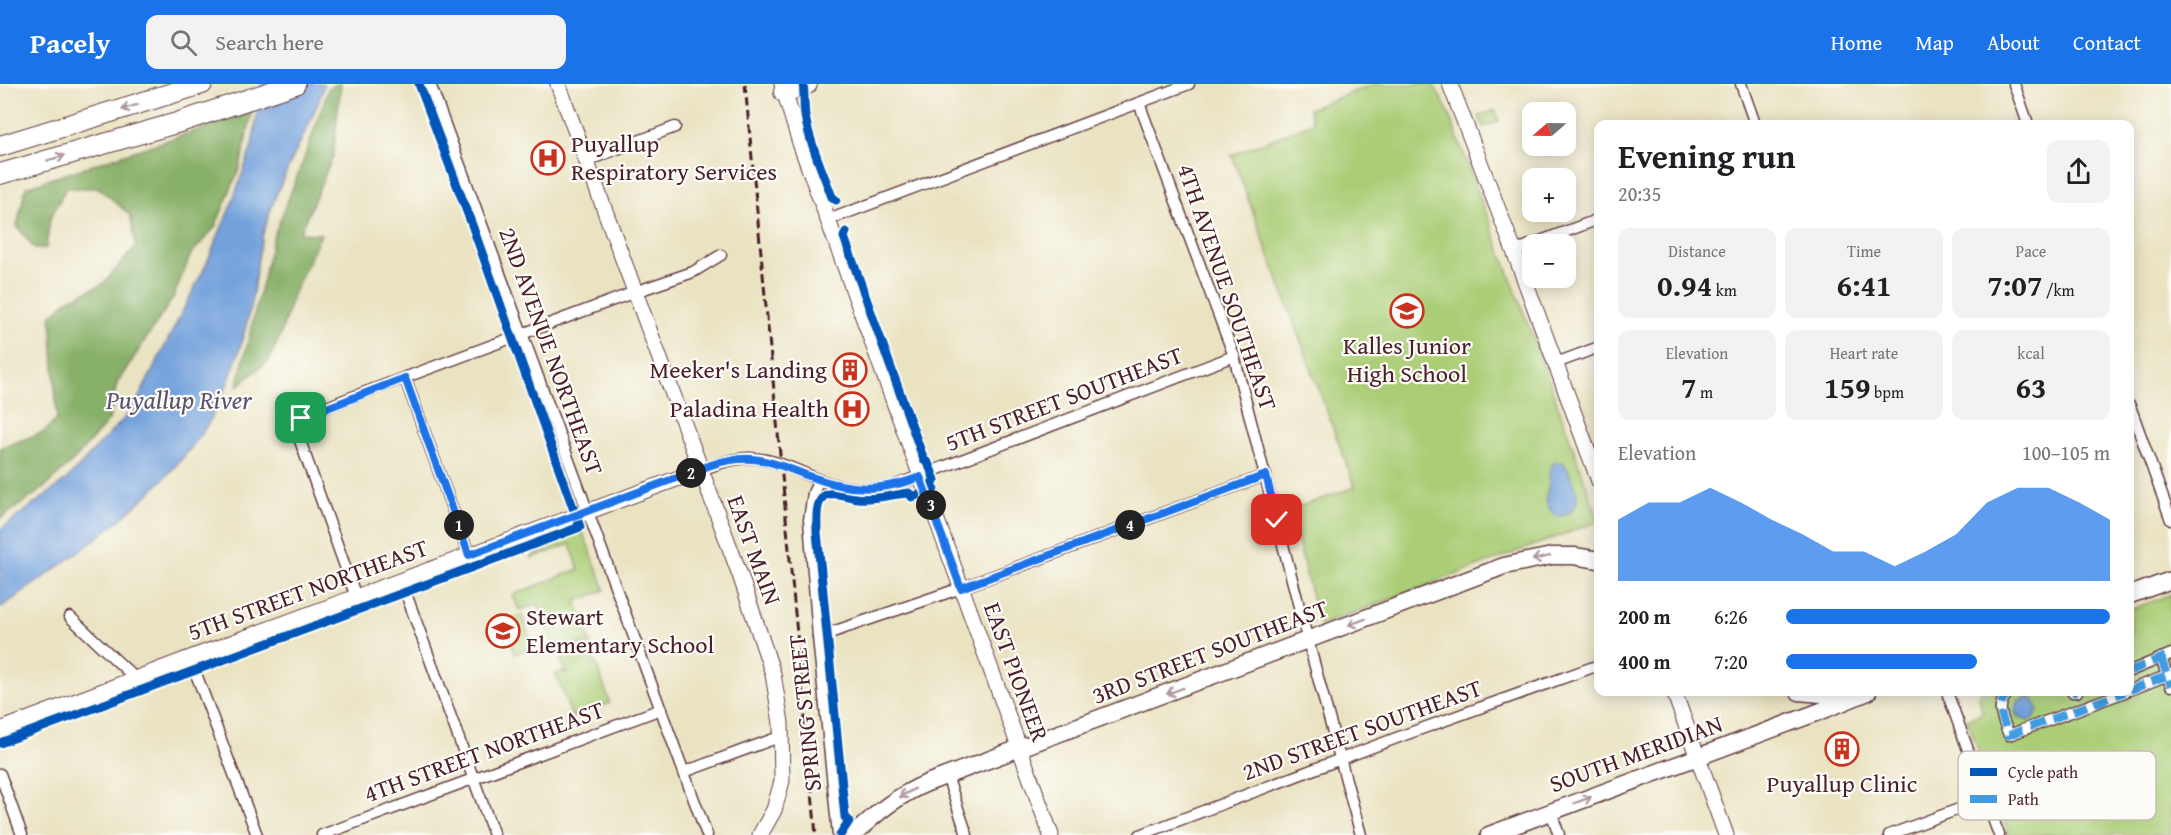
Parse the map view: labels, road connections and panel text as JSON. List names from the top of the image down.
{
  "streets": {
    "main road": [
      "EAST MAIN",
      "5TH STREET NORTHEAST",
      "3RD STREET SOUTHEAST",
      "EAST PIONEER",
      "SOUTH MERIDIAN"
    ],
    "street": [
      "4TH AVENUE SOUTHEAST",
      "2ND AVENUE NORTHEAST",
      "5TH STREET SOUTHEAST",
      "SPRING STREET",
      "2ND STREET SOUTHEAST",
      "4TH STREET NORTHEAST"
    ]
  },
  "crossings": [
    ["4TH AVENUE SOUTHEAST", "5TH STREET SOUTHEAST"],
    ["4TH AVENUE SOUTHEAST", "3RD STREET SOUTHEAST"],
    ["4TH AVENUE SOUTHEAST", "2ND STREET SOUTHEAST"],
    ["2ND AVENUE NORTHEAST", "5TH STREET NORTHEAST"],
    ["2ND AVENUE NORTHEAST", "4TH STREET NORTHEAST"],
    ["5TH STREET SOUTHEAST", "EAST MAIN"],
    ["5TH STREET SOUTHEAST", "5TH STREET NORTHEAST"],
    ["5TH STREET SOUTHEAST", "EAST PIONEER"],
    ["5TH STREET SOUTHEAST", "SPRING STREET"],
    ["EAST MAIN", "5TH STREET NORTHEAST"],
    ["3RD STREET SOUTHEAST", "EAST PIONEER"]
  ],
  "one_way": ["3RD STREET SOUTHEAST", "SOUTH MERIDIAN"],
  "water": ["Puyallup River"],
  "places": {
    "hospital": ["Puyallup Respiratory Services", "Paladina Health"],
    "school or university": ["Kalles Junior High School", "Stewart Elementary School"],
    "building": ["Meeker's Landing", "Puyallup Clinic"]
  },
  "legend": ["Cycle path", "Path"],
  "north": "left",
  "page": {
    "header": "Pacely",
    "search": "Search here",
    "nav": [
      "Home",
      "Map",
      "About",
      "Contact"
    ],
    "map_buttons": ["+", "−"],
    "heading": ["Evening run", "20:35"],
    "stats": [
      ["Distance", "0.94 km"],
      ["Time", "6:41"],
      ["Pace", "7:07 /km"],
      ["Elevation", "7 m"],
      ["Heart rate", "159 bpm"],
      ["kcal", "63"]
    ],
    "chart": ["Elevation", "100–105 m"],
    "pins": [
      "2",
      "3",
      "1",
      "4"
    ],
    "list": [
      {
        "name": "200 m",
        "note": "6:26"
      },
      {
        "name": "400 m",
        "note": "7:20"
      }
    ]
  }
}
